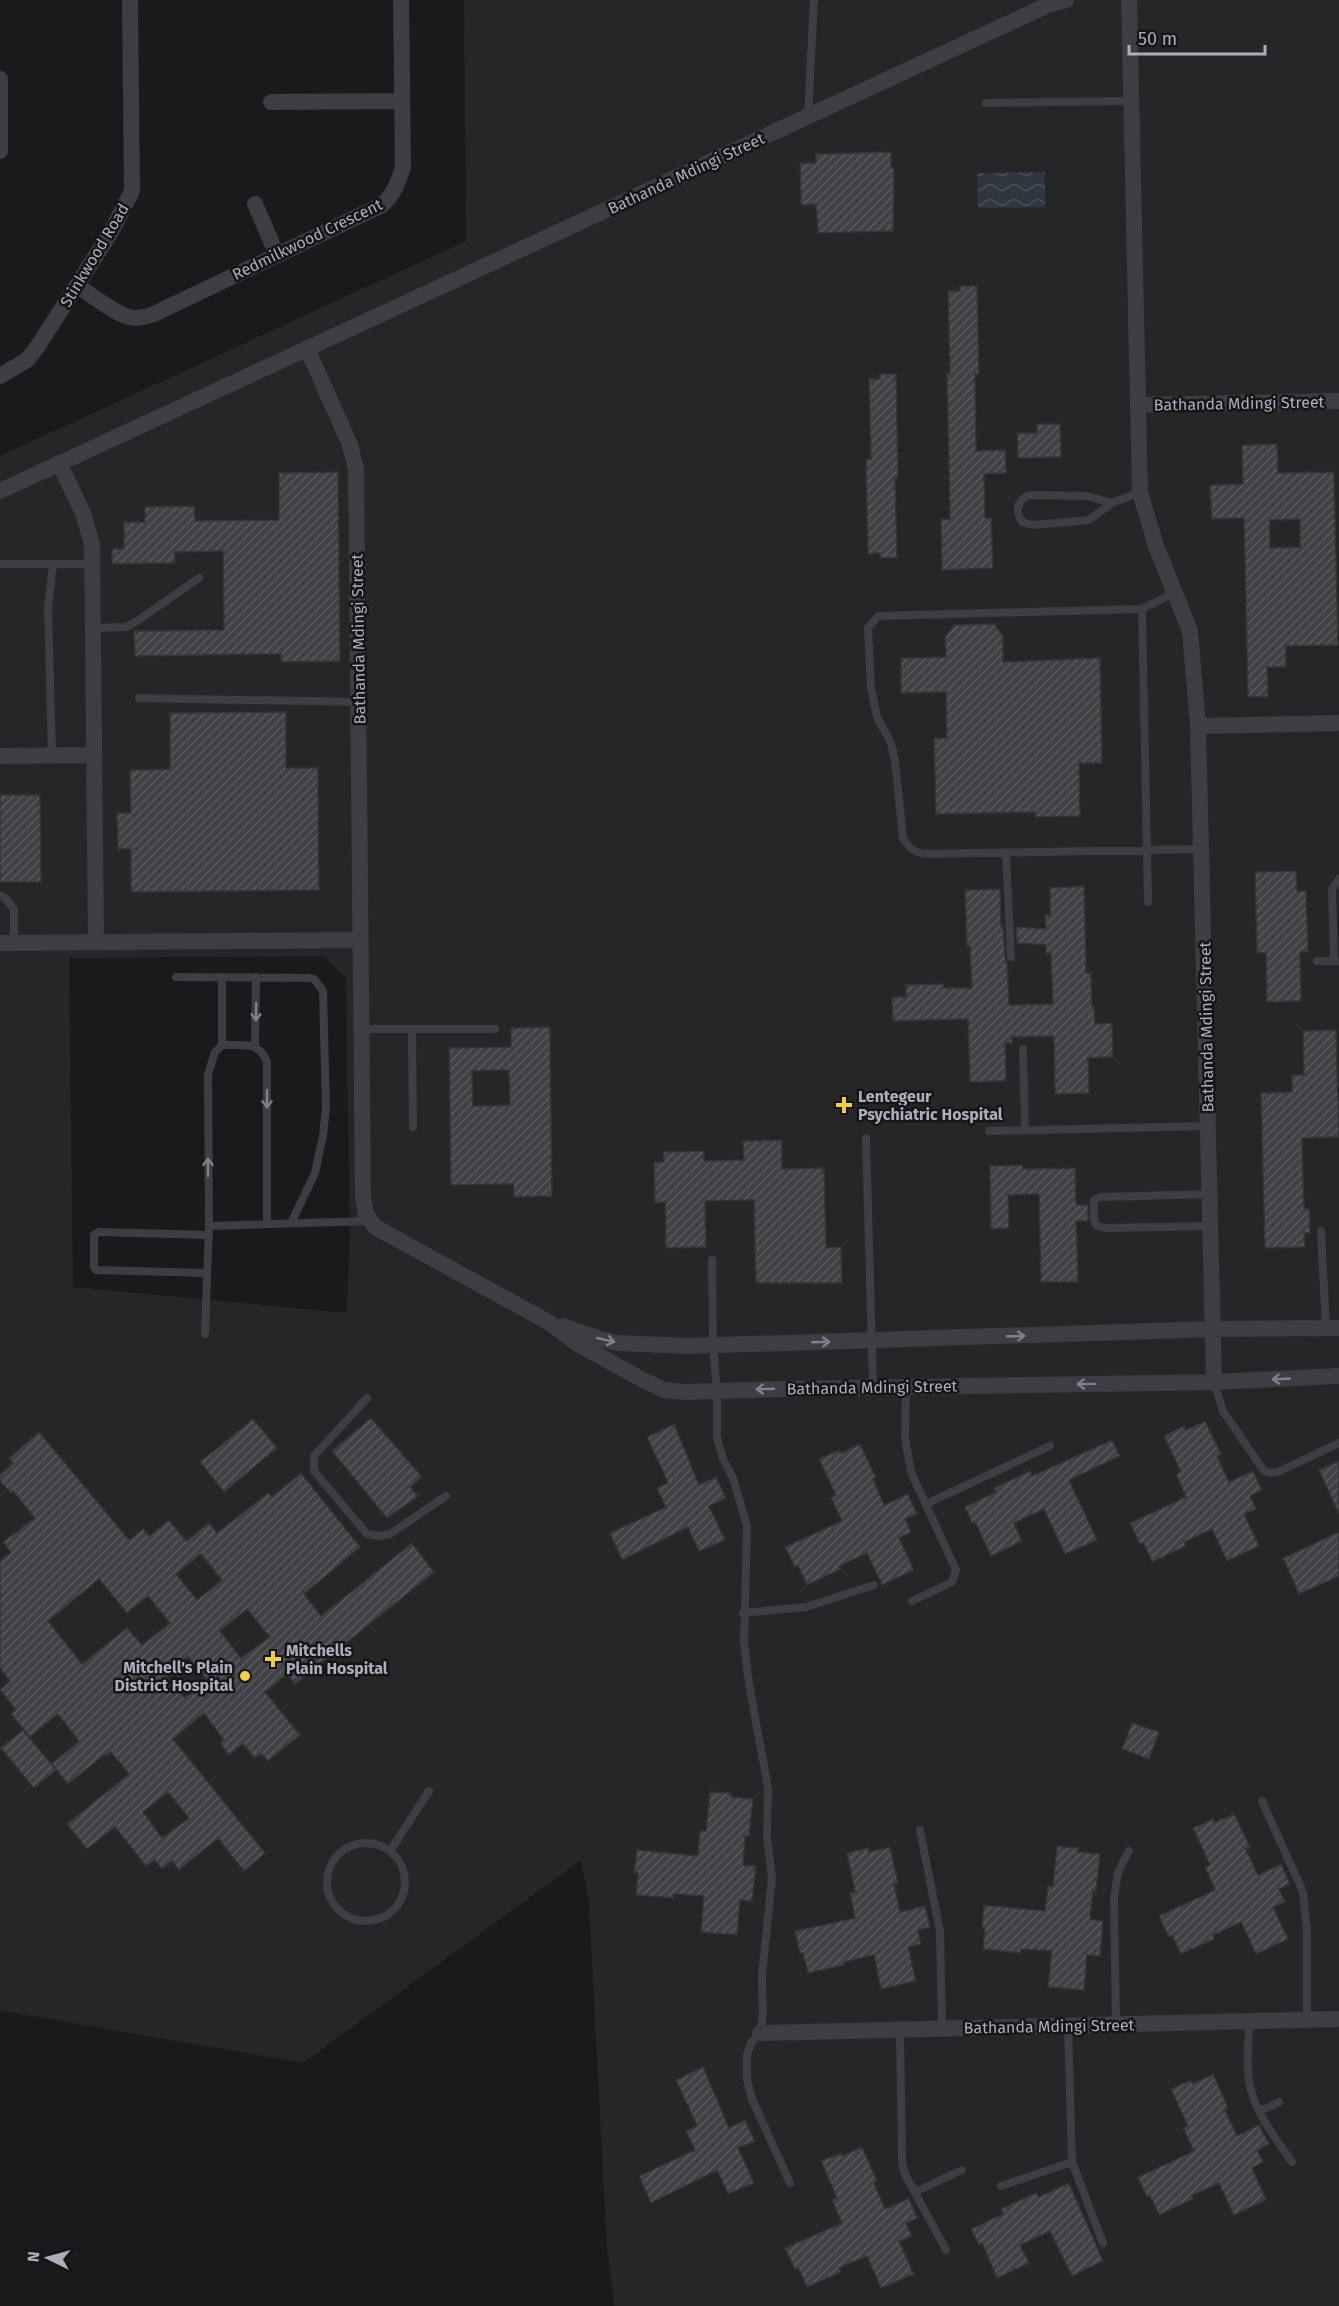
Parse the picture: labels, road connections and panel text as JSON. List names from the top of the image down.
{
  "streets": {
    "street": ["Bathanda Mdingi Street", "Redmilkwood Crescent", "Stinkwood Road"]
  },
  "crossings": [
    ["Redmilkwood Crescent", "Stinkwood Road"]
  ],
  "places": {
    "health": ["Lentegeur Psychiatric Hospital", "Mitchells Plain Hospital"],
    "other": ["Mitchell's Plain District Hospital"]
  },
  "scale_bar": "50 m",
  "north": "left"
}
